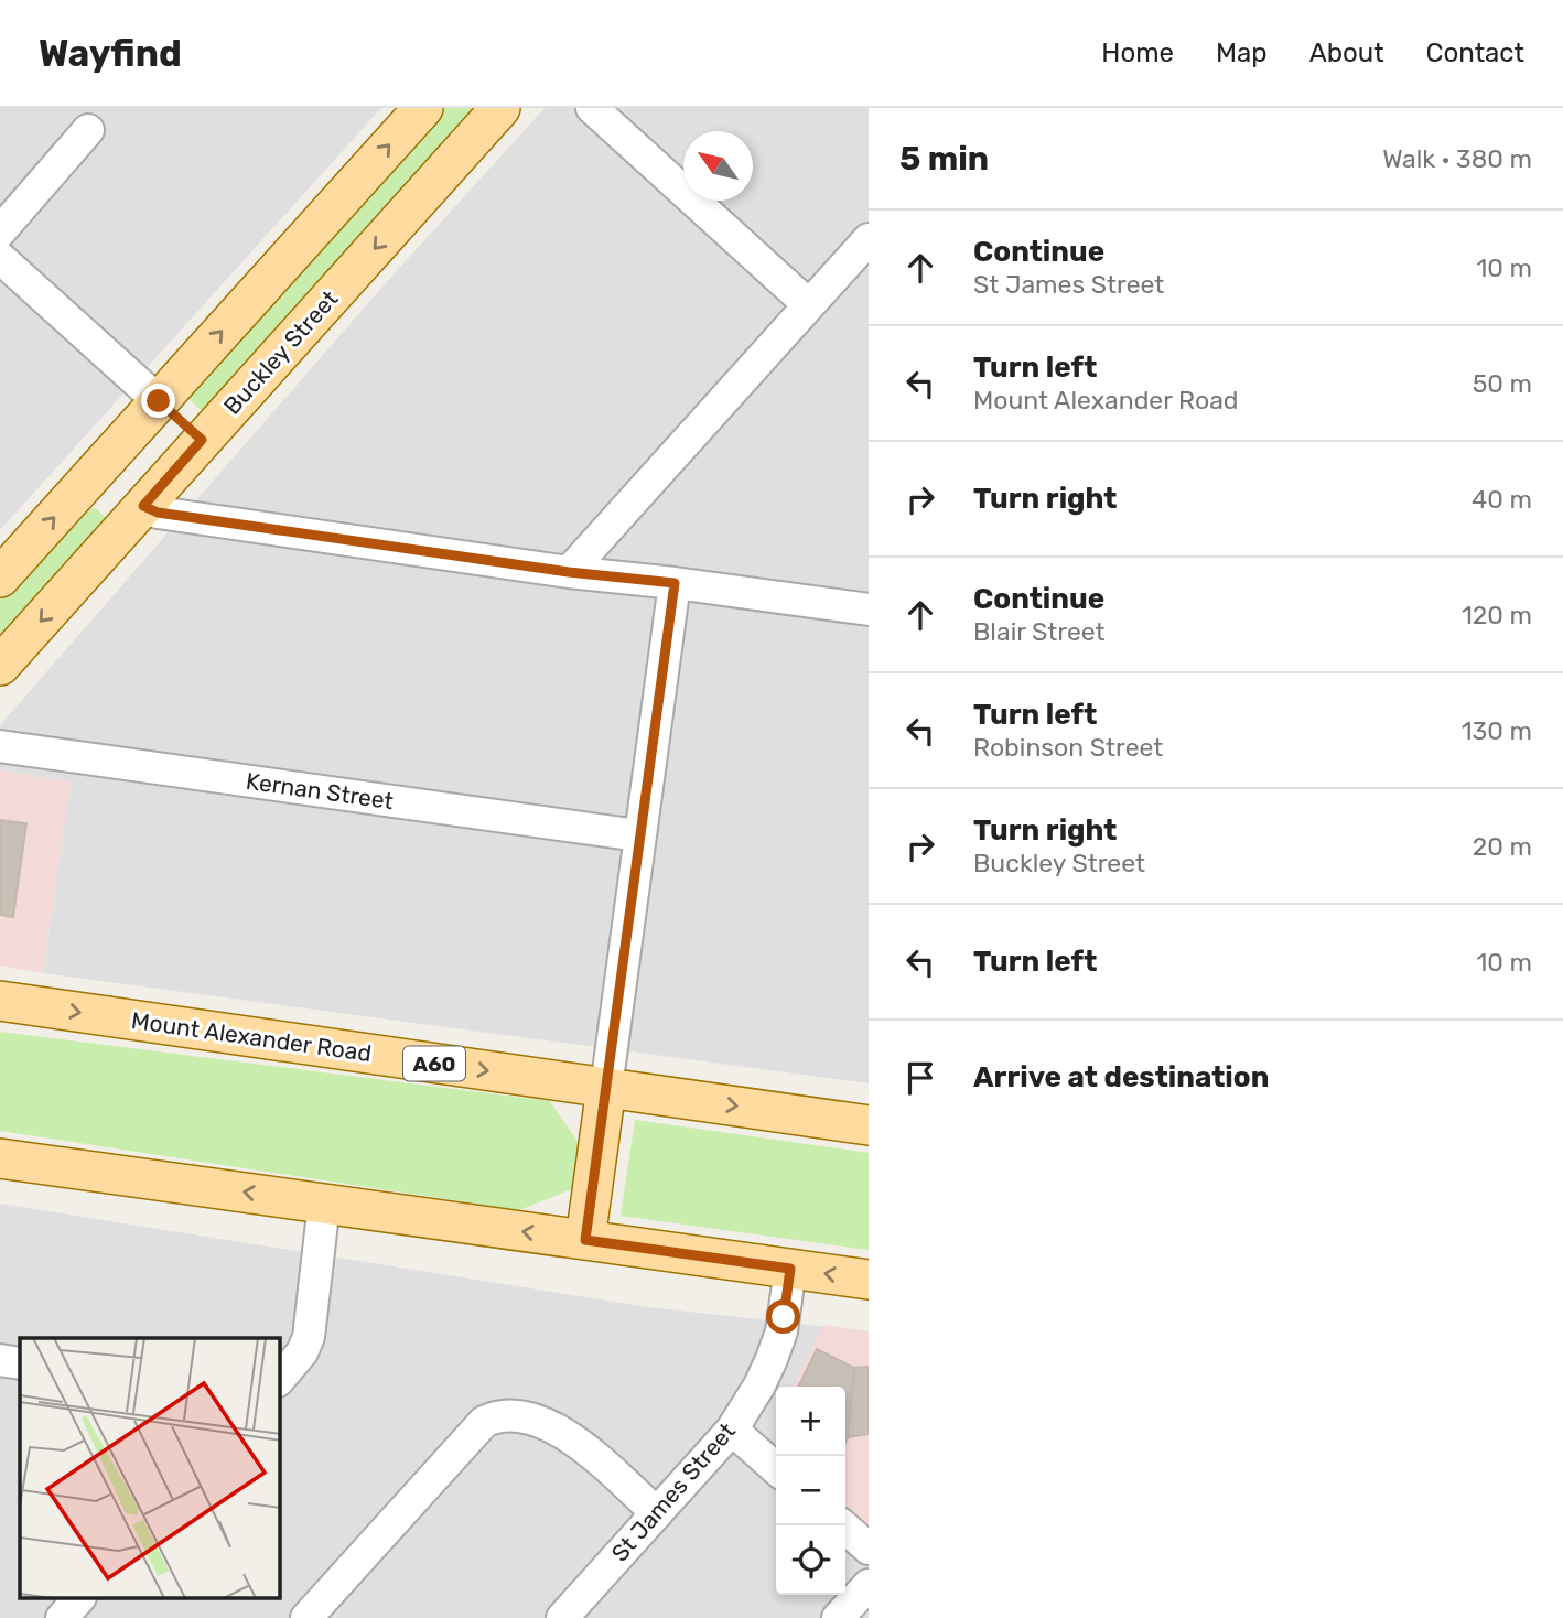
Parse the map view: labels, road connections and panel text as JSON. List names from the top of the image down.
{
  "streets": {
    "main road": ["Buckley Street", "Mount Alexander Road", "A60"],
    "street": ["Kernan Street", "St James Street"]
  },
  "north": "top left",
  "page": {
    "header": "Wayfind",
    "nav": [
      "Home",
      "Map",
      "About",
      "Contact"
    ],
    "heading": ["5 min", "Walk · 380 m"],
    "list": [
      ["Continue", "St James Street", "10 m"],
      ["Turn left", "Mount Alexander Road", "50 m"],
      ["Turn right", "40 m"],
      ["Continue", "Blair Street", "120 m"],
      ["Turn left", "Robinson Street", "130 m"],
      ["Turn right", "Buckley Street", "20 m"],
      ["Turn left", "10 m"],
      "Arrive at destination"
    ],
    "map_buttons": ["+", "−"]
  }
}
